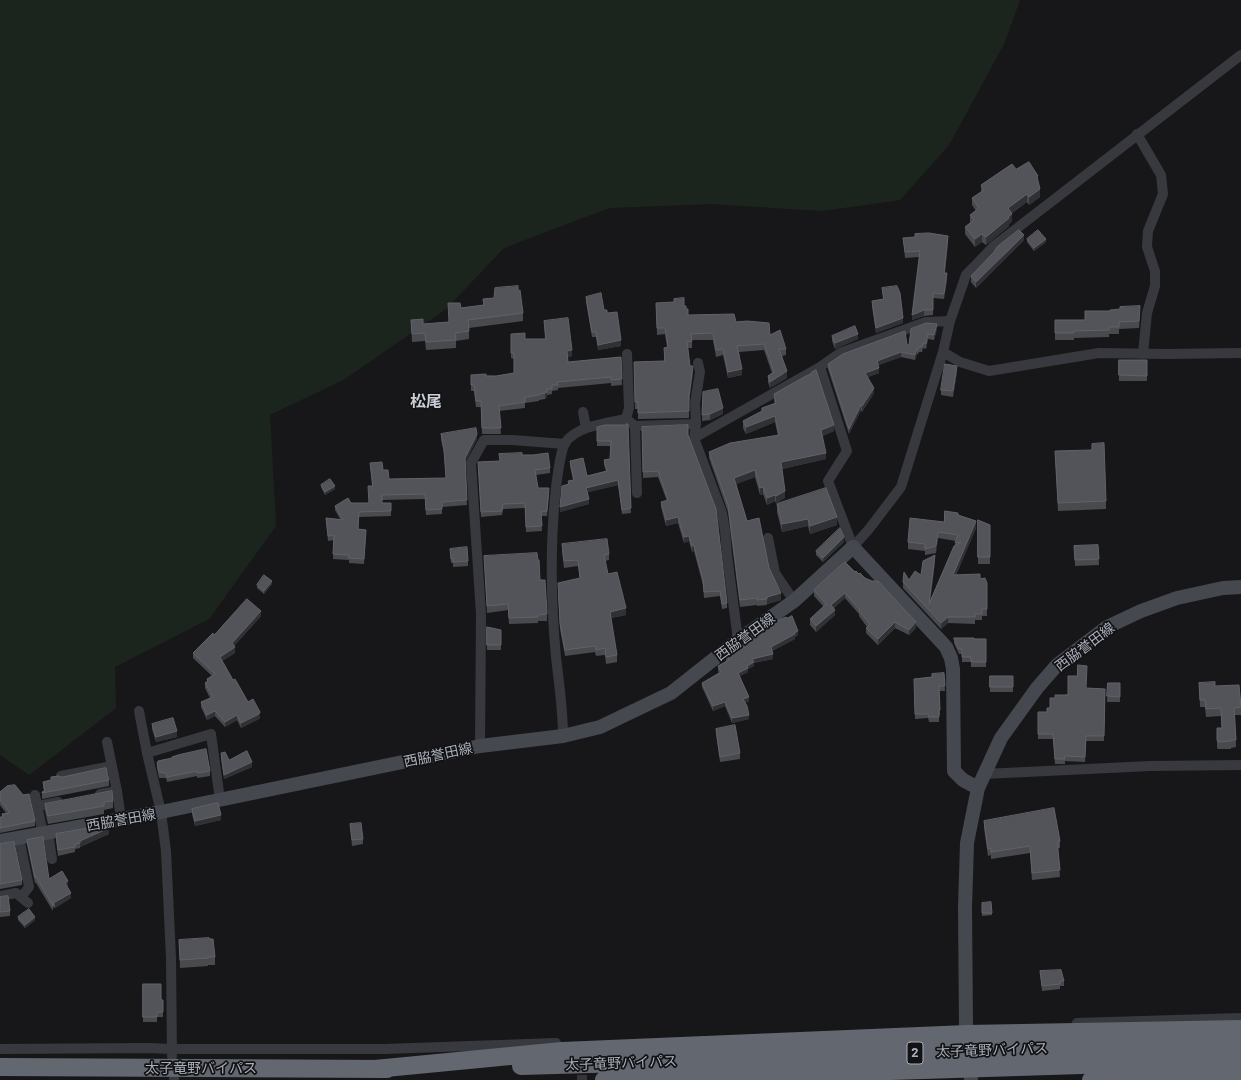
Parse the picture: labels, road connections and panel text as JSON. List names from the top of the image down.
{
  "streets": {
    "highway": ["太子竜野バイパス", "2"],
    "main road": ["西脇誉田線"]
  },
  "districts": ["松尾"]
}
